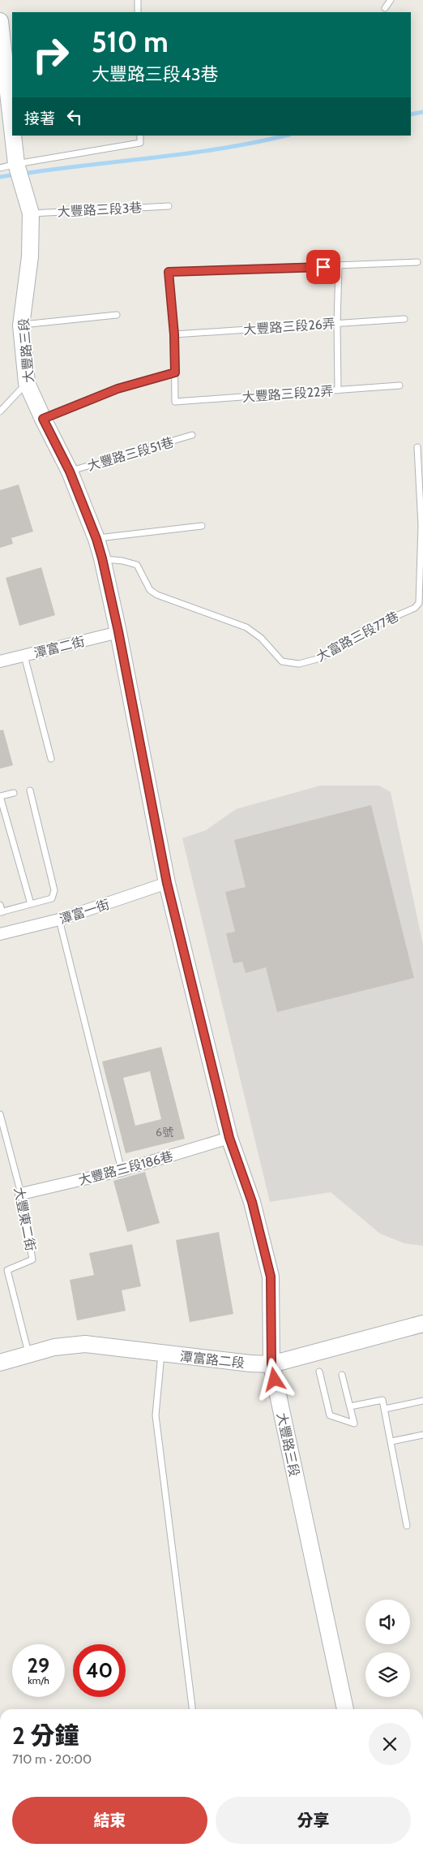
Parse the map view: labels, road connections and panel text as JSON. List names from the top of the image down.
{
  "streets": {
    "street": [
      "大豐路三段",
      "潭富二街",
      "潭富一街",
      "大豐路三段186巷",
      "潭富路二段"
    ],
    "lane": [
      "大豐路三段3巷",
      "大豐路三段26弄",
      "大豐路三段22弄",
      "大豐路三段51巷",
      "大富路三段77巷",
      "大豐東二街"
    ]
  },
  "crossings": [
    ["大豐路三段3巷", "大豐路三段"],
    ["大豐路三段", "大豐路三段51巷"],
    ["大豐路三段", "大富路三段77巷"],
    ["大豐路三段", "潭富二街"],
    ["大豐路三段", "潭富一街"],
    ["大豐路三段", "大豐路三段186巷"],
    ["大豐路三段", "潭富路二段"],
    ["大豐路三段186巷", "大豐東二街"],
    ["大豐東二街", "潭富路二段"]
  ],
  "house_numbers": ["6號"],
  "page": {
    "turn": ["510 m", "大豐路三段43巷"],
    "then": "接著",
    "speed": "29 km/h",
    "limit": "40",
    "heading": ["2 分鐘", "710 m · 20:00"],
    "buttons": ["結束", "分享"]
  }
}
